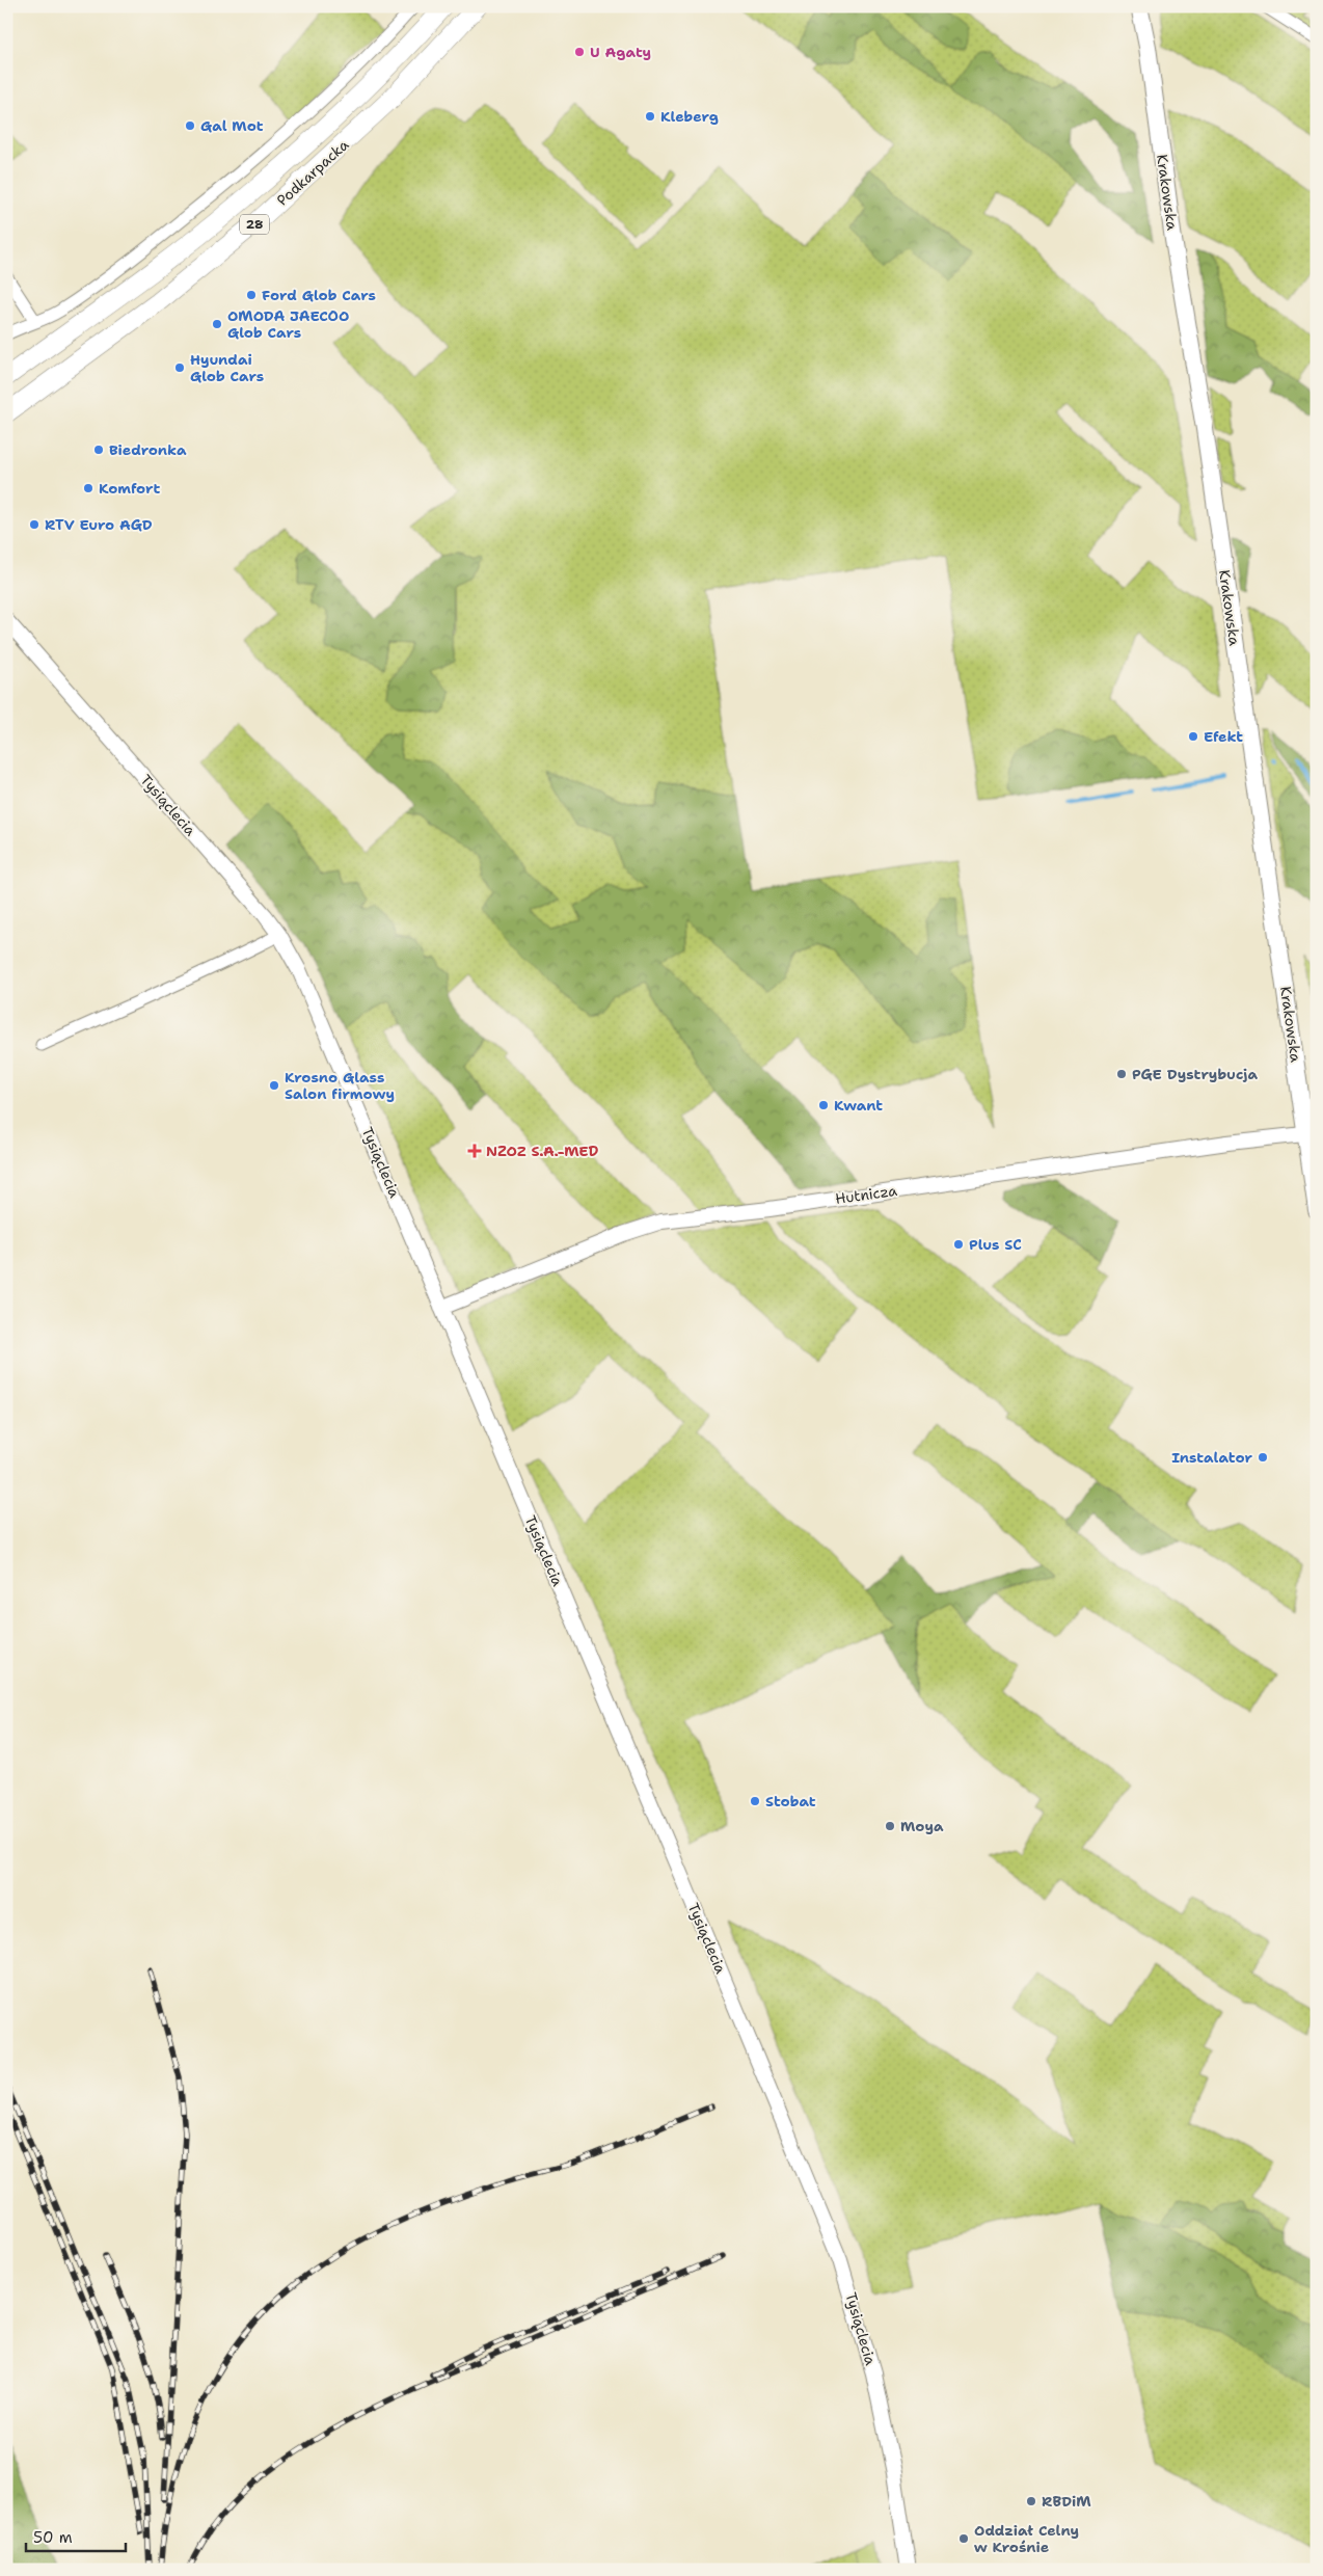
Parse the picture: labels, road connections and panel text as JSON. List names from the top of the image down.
{
  "streets": {
    "main road": ["Podkarpacka", "Krakowska", "28"],
    "street": ["Tysiąclecia", "Hutnicza"]
  },
  "crossings": [
    ["Krakowska", "Hutnicza"],
    ["Tysiąclecia", "Hutnicza"]
  ],
  "places": {
    "other": [
      "U Agaty",
      "Kleberg",
      "Gal Mot",
      "Ford Glob Cars",
      "OMODA JAECOO Glob Cars",
      "Hyundai Glob Cars",
      "Biedronka",
      "Komfort",
      "RTV Euro AGD",
      "Efekt",
      "PGE Dystrybucja",
      "Krosno Glass Salon firmowy",
      "Kwant",
      "Plus SC",
      "Instalator",
      "Stobat",
      "Moya",
      "RBDiM",
      "Oddział Celny w Krośnie"
    ],
    "health": ["NZOZ S.A.-MED"]
  },
  "scale_bar": "50 m"
}
